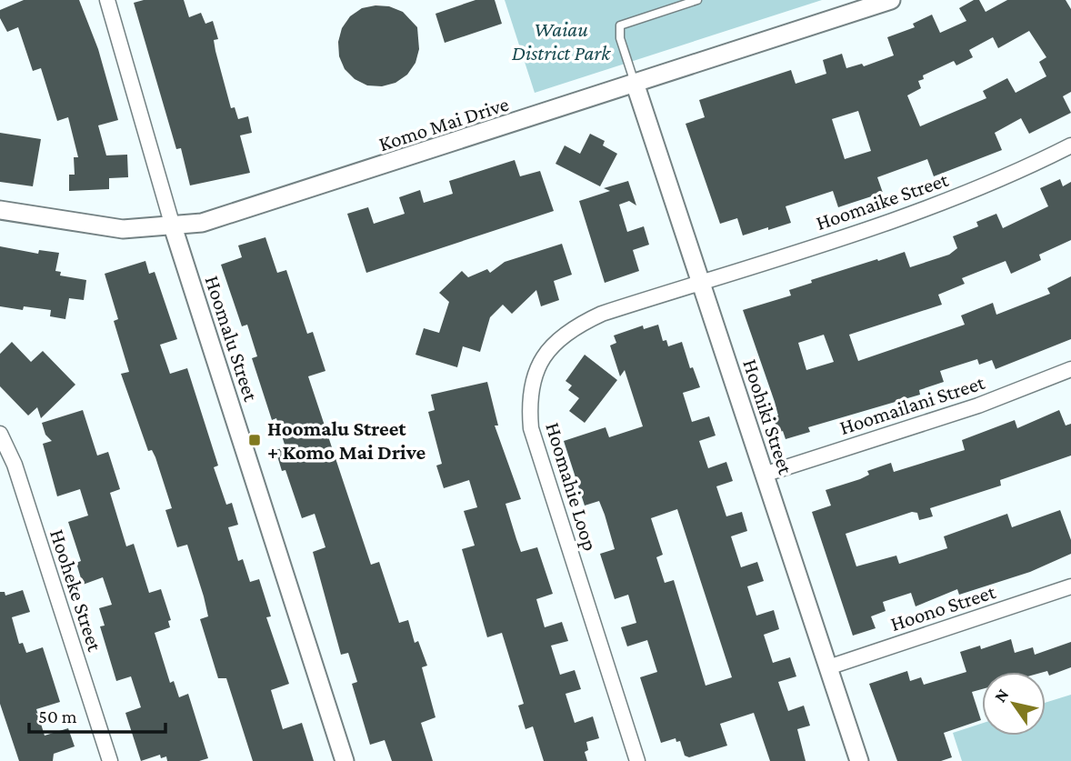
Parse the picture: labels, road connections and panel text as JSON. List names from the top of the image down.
{
  "streets": {
    "street": [
      "Komo Mai Drive",
      "Hoomaike Street",
      "Hoomalu Street",
      "Hoomailani Street",
      "Hoohiki Street",
      "Hoomahie Loop",
      "Hooheke Street",
      "Hoono Street"
    ]
  },
  "crossings": [
    ["Komo Mai Drive", "Hoomalu Street"],
    ["Komo Mai Drive", "Hoohiki Street"],
    ["Hoomaike Street", "Hoohiki Street"],
    ["Hoomaike Street", "Hoomahie Loop"],
    ["Hoomailani Street", "Hoohiki Street"],
    ["Hoohiki Street", "Hoomahie Loop"],
    ["Hoohiki Street", "Hoono Street"]
  ],
  "parks": ["Waiau District Park"],
  "places": {
    "transit": ["Hoomalu Street + Komo Mai Drive"]
  },
  "scale_bar": "50 m",
  "north": "top left"
}
